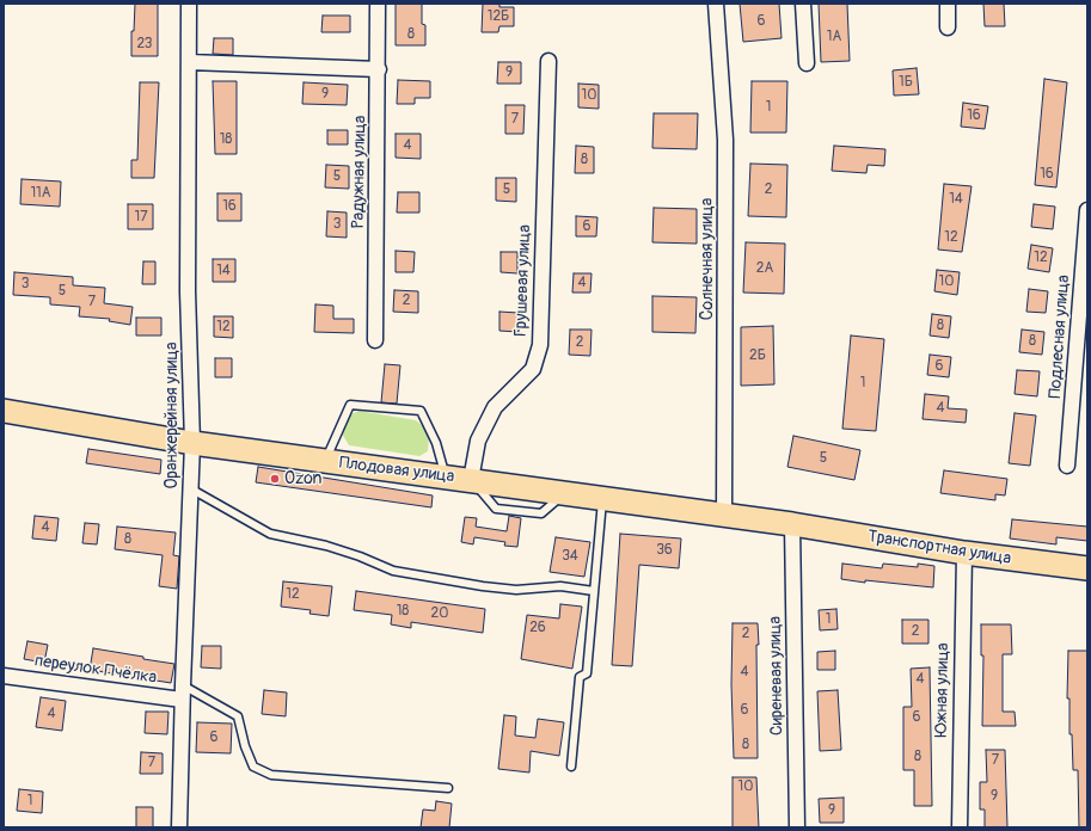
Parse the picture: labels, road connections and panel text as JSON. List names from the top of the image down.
{
  "streets": {
    "main road": ["Плодовая улица", "Транспортная улица"],
    "street": [
      "Радужная улица",
      "Солнечная улица",
      "Грушевая улица",
      "Подлесная улица",
      "Оранжерейная улица",
      "переулок Пчёлка",
      "Сиреневая улица",
      "Южная улица"
    ]
  },
  "crossings": [
    ["Солнечная улица", "Плодовая улица"],
    ["Грушевая улица", "Плодовая улица"],
    ["Оранжерейная улица", "Плодовая улица"],
    ["Оранжерейная улица", "переулок Пчёлка"],
    ["Плодовая улица", "Транспортная улица"],
    ["Плодовая улица", "Сиреневая улица"],
    ["Транспортная улица", "Сиреневая улица"],
    ["Транспортная улица", "Южная улица"]
  ],
  "places": ["Ozon"],
  "house_numbers": [
    "12Б",
    "6",
    "8",
    "1А",
    "23",
    "9",
    "1Б",
    "9",
    "10",
    "1",
    "16",
    "7",
    "18",
    "4",
    "8",
    "16",
    "5",
    "5",
    "2",
    "11А",
    "14",
    "16",
    "17",
    "3",
    "6",
    "12",
    "12",
    "2А",
    "14",
    "10",
    "4",
    "3",
    "5",
    "2",
    "7",
    "8",
    "12",
    "8",
    "2",
    "2Б",
    "6",
    "1",
    "4",
    "5",
    "4",
    "8",
    "36",
    "34",
    "12",
    "18",
    "20",
    "1",
    "26",
    "2",
    "2",
    "4",
    "4",
    "6",
    "4",
    "6",
    "6",
    "8",
    "8",
    "7",
    "7",
    "10",
    "9",
    "1",
    "9"
  ]
}
